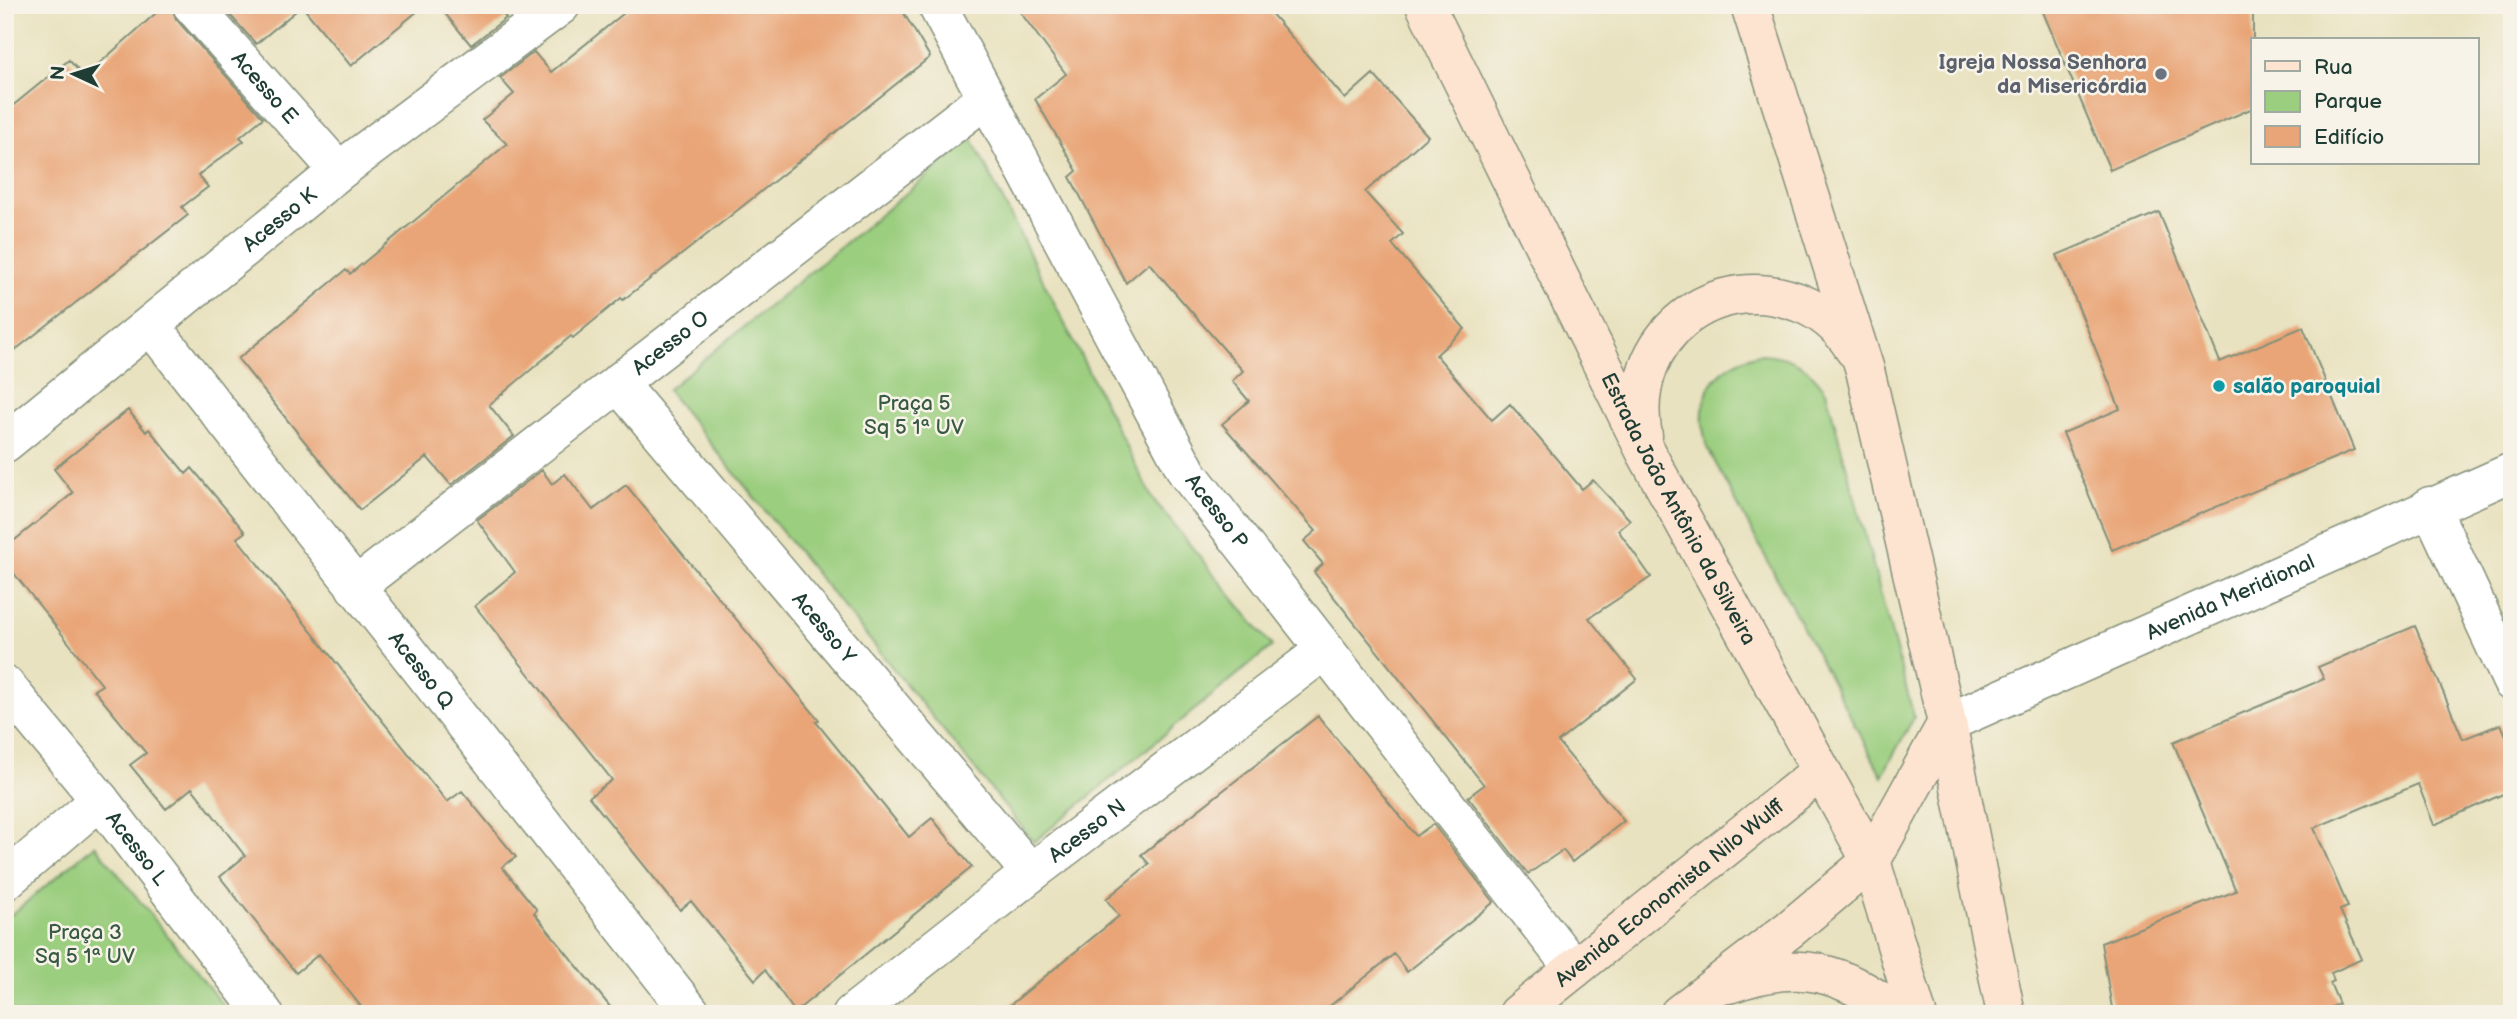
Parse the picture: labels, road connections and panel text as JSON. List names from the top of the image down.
{
  "streets": {
    "main road": ["Estrada João Antônio da Silveira", "Avenida Economista Nilo Wulff"],
    "street": [
      "Acesso E",
      "Acesso K",
      "Acesso O",
      "Acesso P",
      "Avenida Meridional",
      "Acesso Y",
      "Acesso Q",
      "Acesso N",
      "Acesso L"
    ]
  },
  "crossings": [
    ["Acesso E", "Acesso K"],
    ["Acesso K", "Acesso Q"],
    ["Acesso O", "Acesso P"],
    ["Acesso O", "Acesso Y"],
    ["Acesso O", "Acesso Q"],
    ["Estrada João Antônio da Silveira", "Avenida Economista Nilo Wulff"],
    ["Acesso P", "Acesso N"],
    ["Acesso P", "Avenida Economista Nilo Wulff"],
    ["Acesso Y", "Acesso N"]
  ],
  "parks": ["Praça 5 Sq 5 1ª UV", "Praça 3 Sq 5 1ª UV"],
  "places": ["Igreja Nossa Senhora da Misericórdia", "salão paroquial"],
  "legend": ["Rua", "Parque", "Edifício"],
  "north": "left"
}
